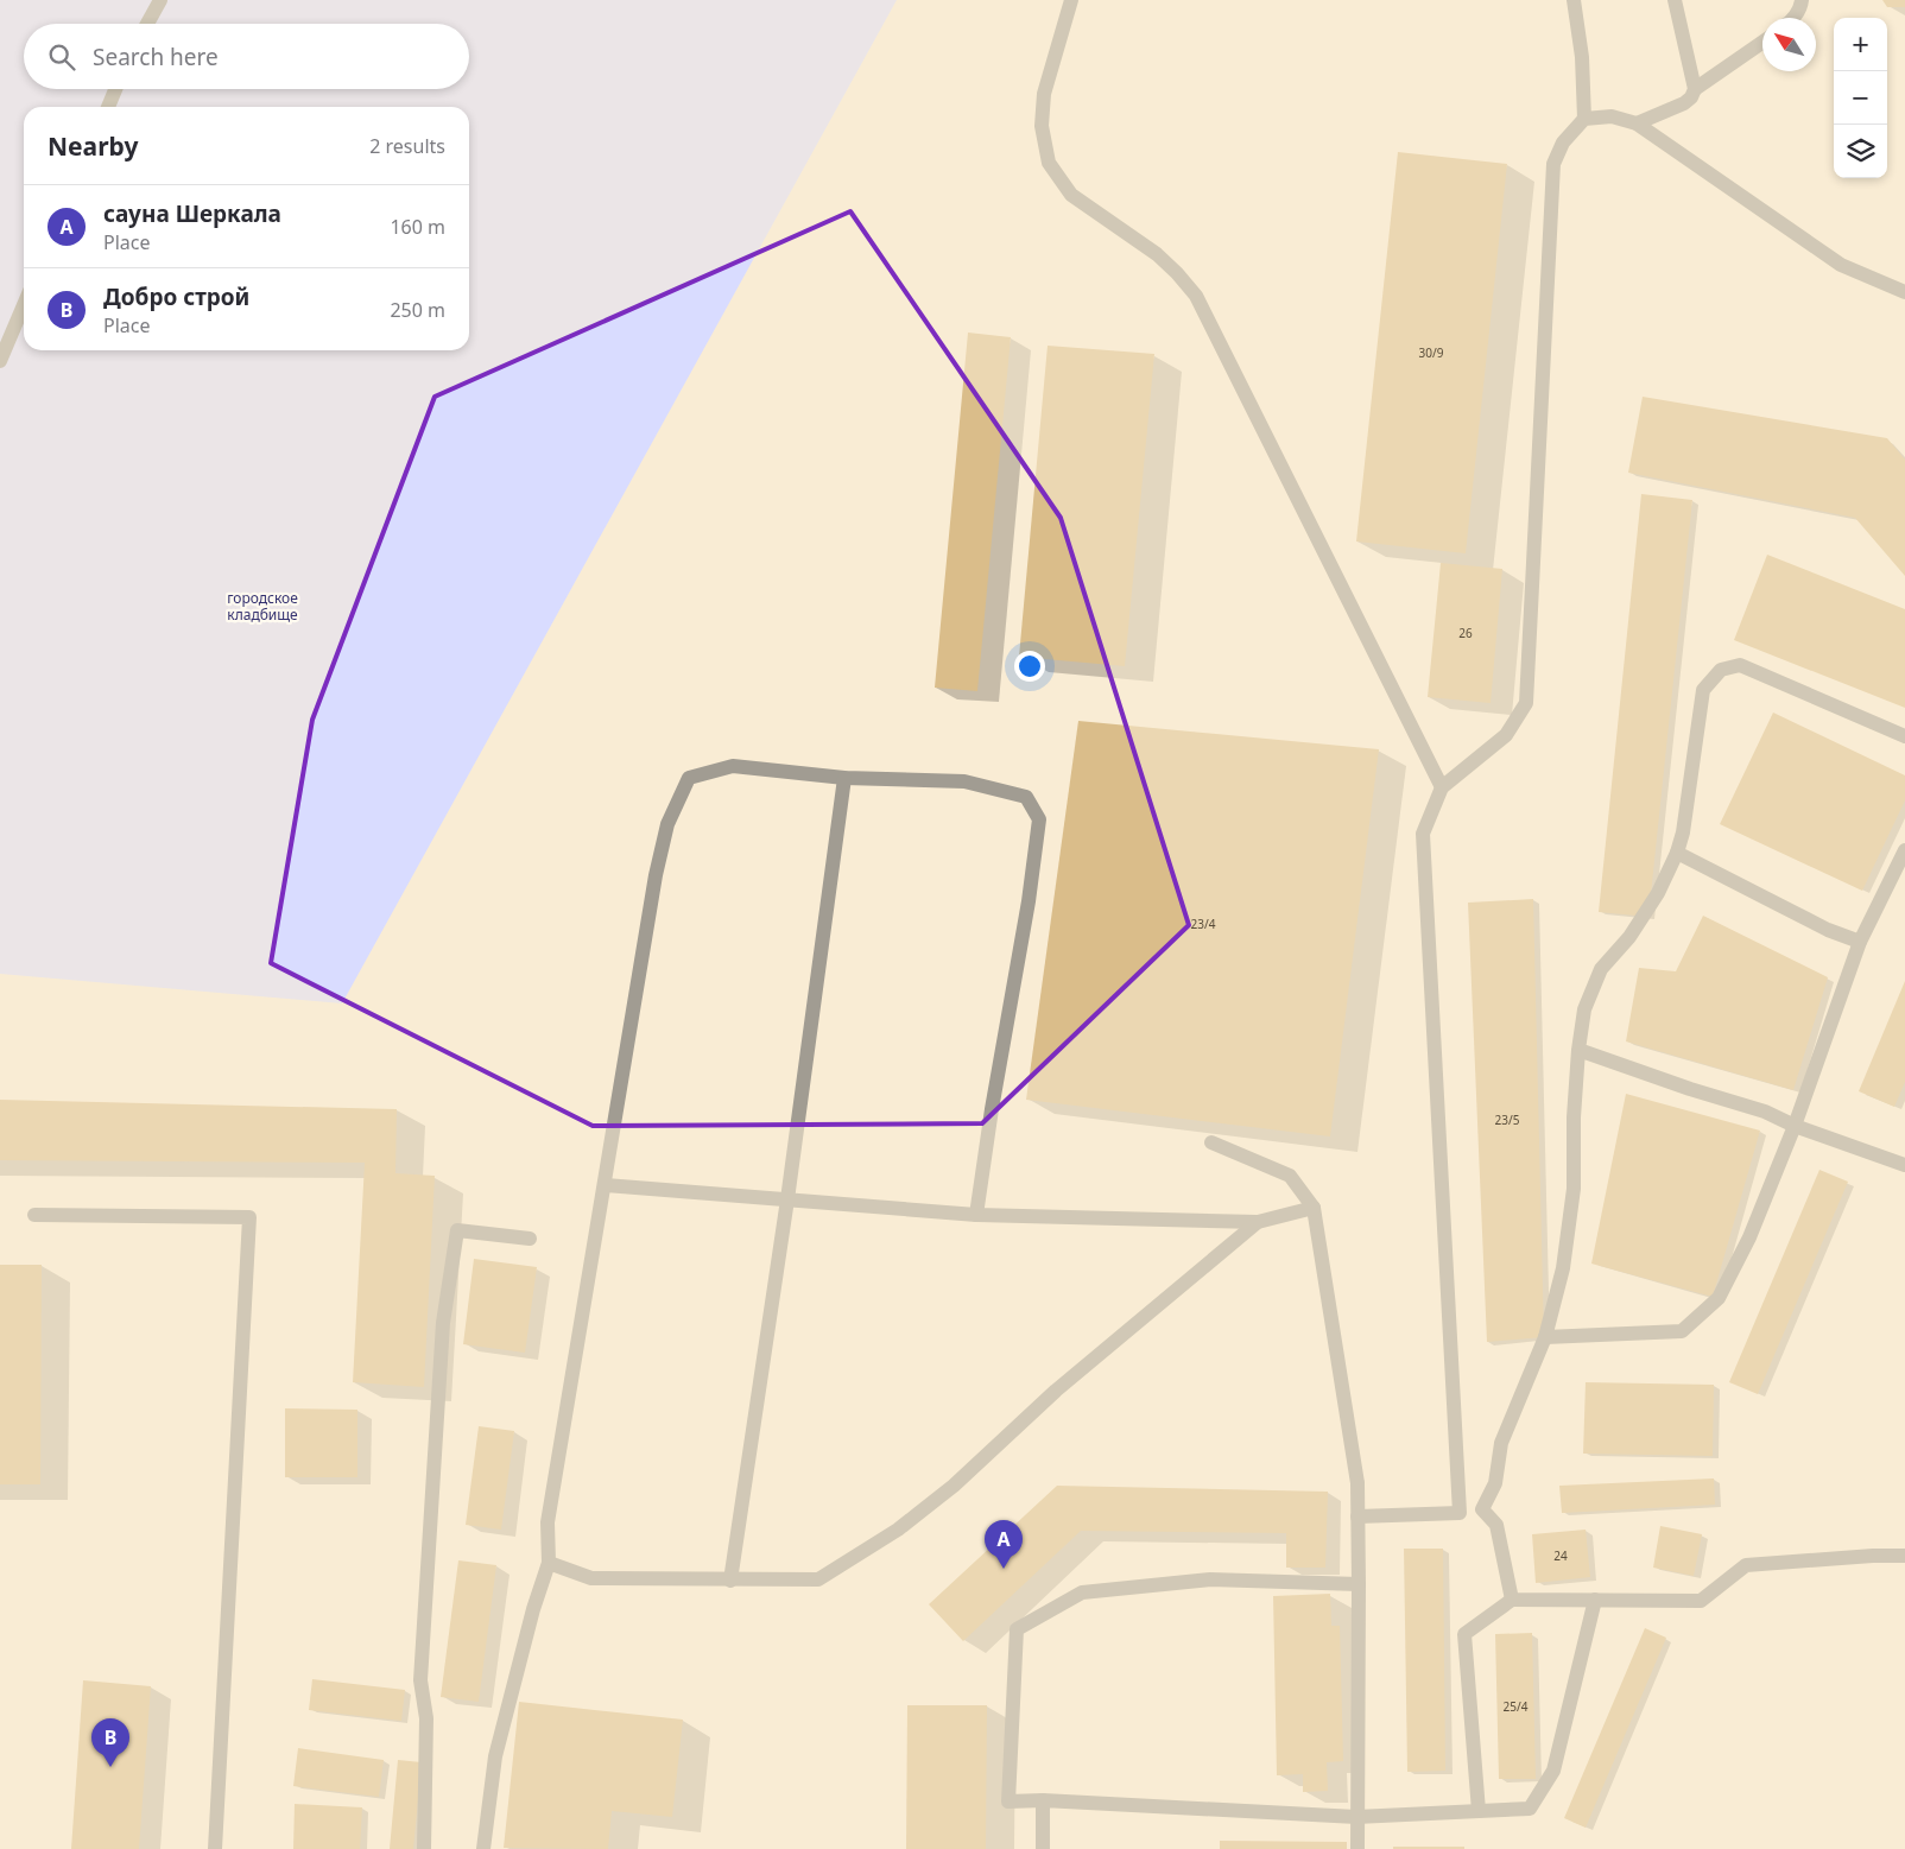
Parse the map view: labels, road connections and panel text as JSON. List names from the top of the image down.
{
  "parks": ["городское кладбище"],
  "house_numbers": [
    "30/9",
    "26",
    "23/4",
    "23/5",
    "24",
    "25/4"
  ],
  "north": "top left",
  "page": {
    "map_buttons": ["+", "−"],
    "search": "Search here",
    "heading": ["Nearby", "2 results"],
    "list": [
      {
        "mark": "A",
        "name": "сауна Шеркала",
        "note": "Place",
        "value": "160 m"
      },
      {
        "mark": "B",
        "name": "Добро строй",
        "note": "Place",
        "value": "250 m"
      }
    ],
    "pins": ["A", "B"]
  }
}
